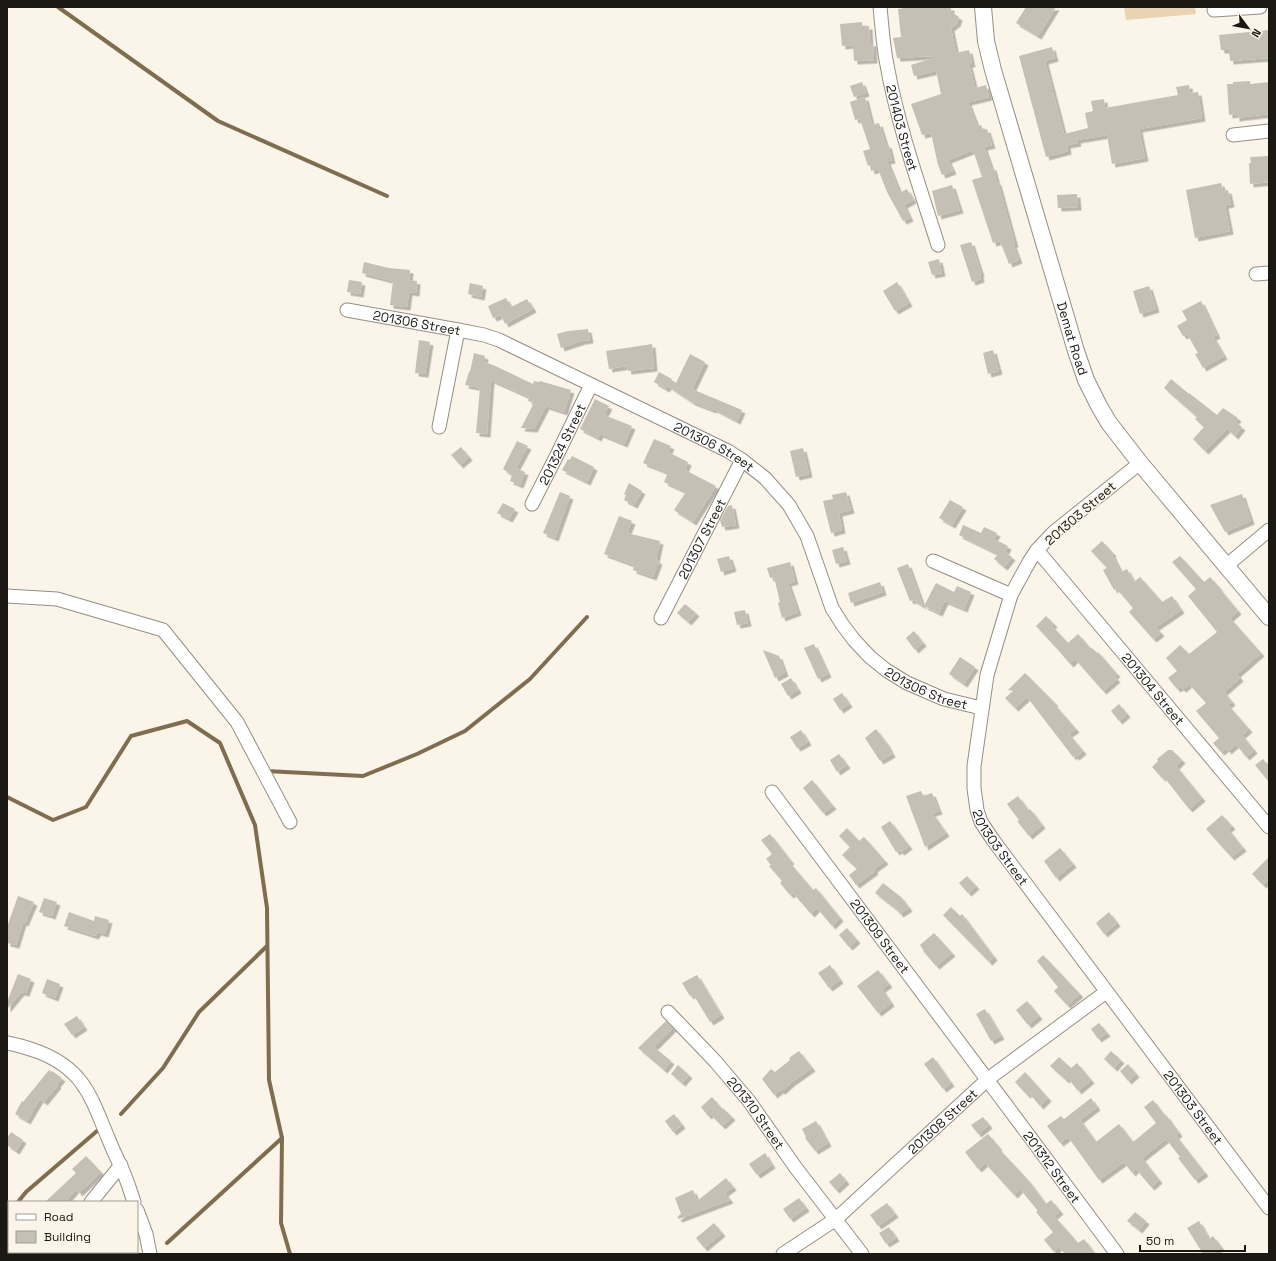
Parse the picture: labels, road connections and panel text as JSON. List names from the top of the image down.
{
  "streets": {
    "street": [
      "201403 Street",
      "201306 Street",
      "Demat Road",
      "201324 Street",
      "201303 Street",
      "201307 Street",
      "201304 Street",
      "201309 Street",
      "201310 Street",
      "201308 Street",
      "201312 Street"
    ]
  },
  "crossings": [
    ["201306 Street", "201324 Street"],
    ["201306 Street", "201303 Street"],
    ["201306 Street", "201307 Street"],
    ["Demat Road", "201303 Street"],
    ["201303 Street", "201304 Street"],
    ["201303 Street", "201308 Street"],
    ["201309 Street", "201308 Street"],
    ["201309 Street", "201312 Street"],
    ["201310 Street", "201308 Street"],
    ["201308 Street", "201312 Street"]
  ],
  "legend": ["Road", "Building"],
  "scale_bar": "50 m",
  "north": "bottom right"
}
